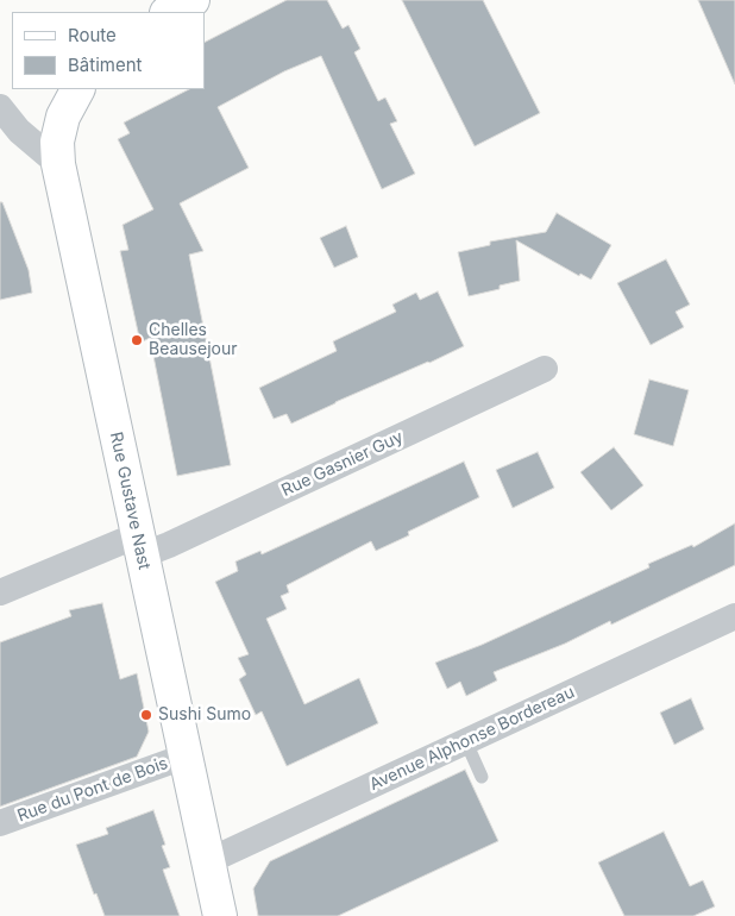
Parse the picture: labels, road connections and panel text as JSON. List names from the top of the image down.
{
  "streets": {
    "street": [
      "Rue Gasnier Guy",
      "Rue Gustave Nast",
      "Avenue Alphonse Bordereau",
      "Rue du Pont de Bois"
    ]
  },
  "crossings": [
    ["Rue Gasnier Guy", "Rue Gustave Nast"],
    ["Rue Gustave Nast", "Avenue Alphonse Bordereau"],
    ["Rue Gustave Nast", "Rue du Pont de Bois"]
  ],
  "places": ["Chelles Beausejour", "Sushi Sumo"],
  "legend": ["Route", "Bâtiment"]
}
